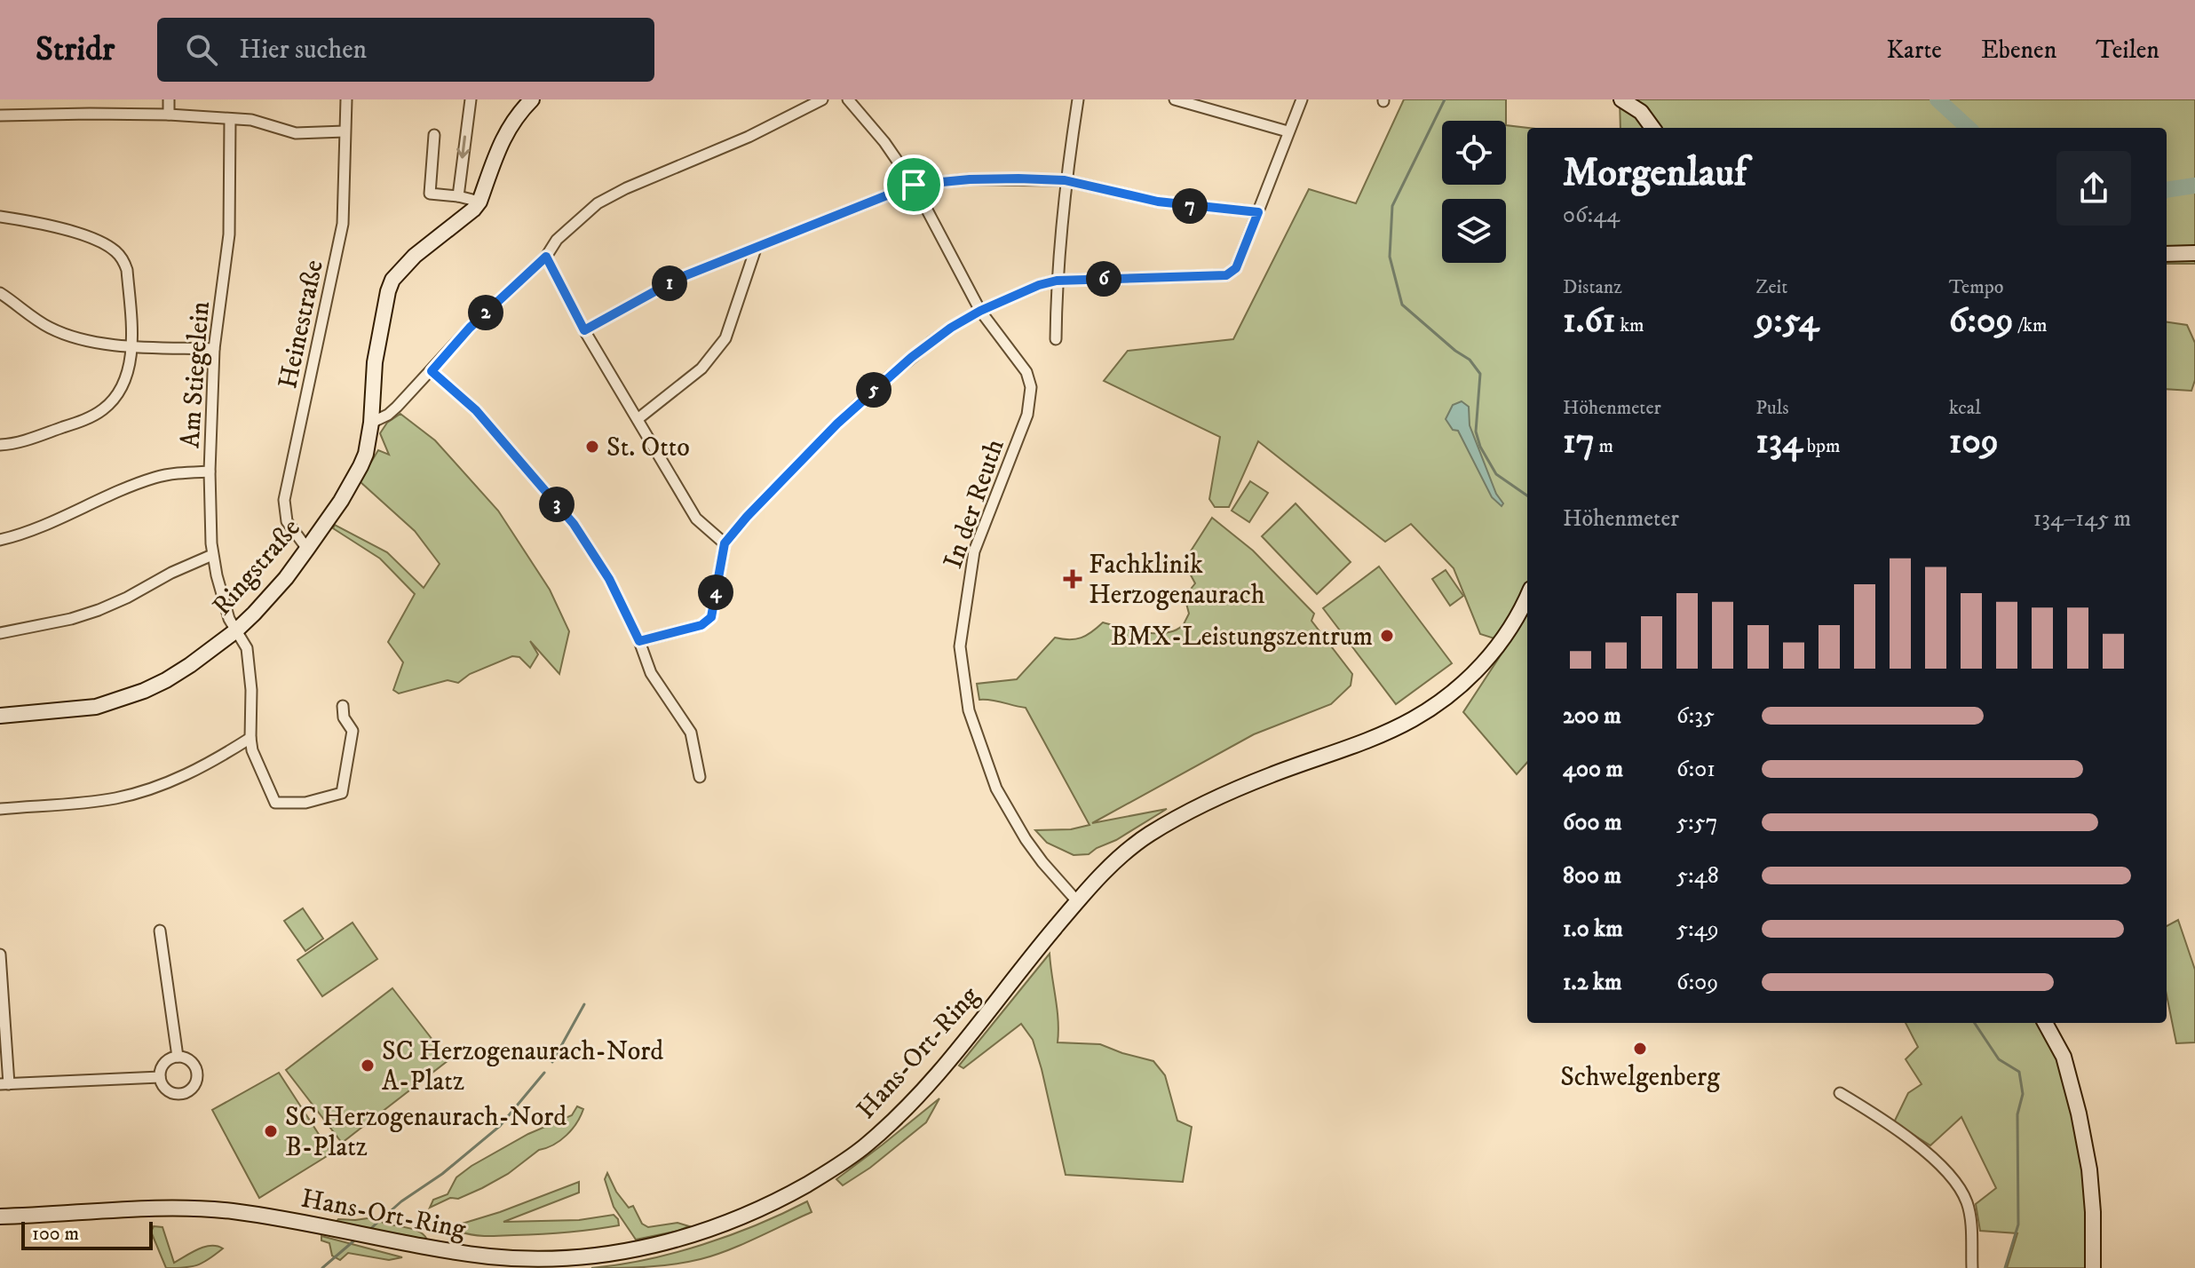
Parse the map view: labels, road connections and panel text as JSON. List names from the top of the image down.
{
  "streets": {
    "main road": ["Ringstraße", "Hans-Ort-Ring"],
    "street": ["Heinestraße", "Am Stiegelein", "In der Reuth"]
  },
  "crossings": [
    ["Heinestraße", "Ringstraße"],
    ["Am Stiegelein", "Ringstraße"],
    ["In der Reuth", "Hans-Ort-Ring"]
  ],
  "places": {
    "other": [
      "St. Otto",
      "BMX-Leistungszentrum",
      "Schwelgenberg",
      "SC Herzogenaurach-Nord A-Platz",
      "SC Herzogenaurach-Nord B-Platz"
    ],
    "health": ["Fachklinik Herzogenaurach"]
  },
  "scale_bar": "100 m",
  "page": {
    "header": "Stridr",
    "search": "Hier suchen",
    "nav": ["Karte", "Ebenen", "Teilen"],
    "heading": ["Morgenlauf", "06:44"],
    "pins": [
      "7",
      "6",
      "1",
      "2",
      "5",
      "3",
      "4"
    ],
    "stats": [
      ["Distanz", "1.61 km"],
      ["Zeit", "9:54"],
      ["Tempo", "6:09 /km"],
      ["Höhenmeter", "17 m"],
      ["Puls", "134 bpm"],
      ["kcal", "109"]
    ],
    "chart": ["Höhenmeter", "134–145 m"],
    "list": [
      {
        "name": "200 m",
        "note": "6:35"
      },
      {
        "name": "400 m",
        "note": "6:01"
      },
      {
        "name": "600 m",
        "note": "5:57"
      },
      {
        "name": "800 m",
        "note": "5:48"
      },
      {
        "name": "1.0 km",
        "note": "5:49"
      },
      {
        "name": "1.2 km",
        "note": "6:09"
      }
    ],
    "scale": "100 m"
  }
}
